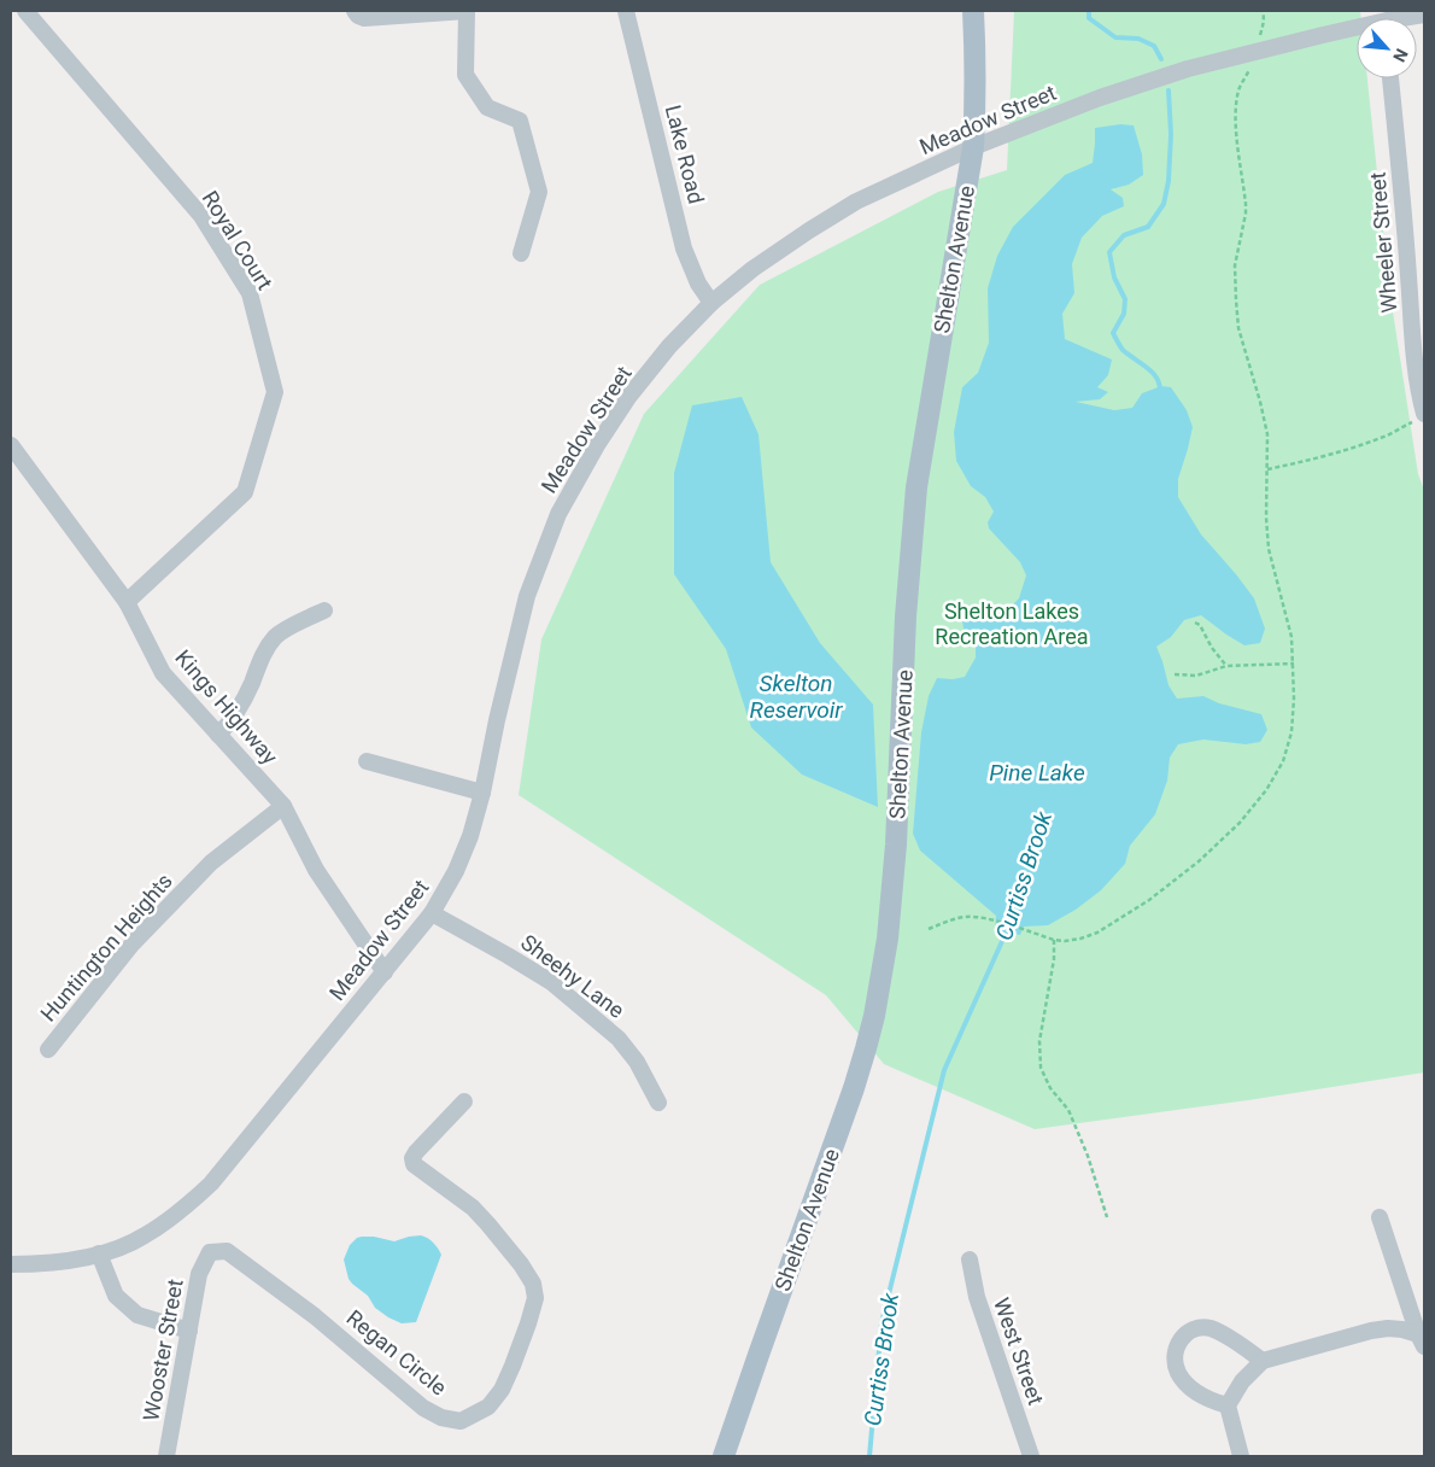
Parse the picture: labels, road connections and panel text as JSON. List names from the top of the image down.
{
  "streets": {
    "main road": ["Shelton Avenue"],
    "street": [
      "Meadow Street",
      "Lake Road",
      "Royal Court",
      "Wheeler Street",
      "Kings Highway",
      "Huntington Heights",
      "Sheehy Lane",
      "Wooster Street",
      "West Street",
      "Regan Circle"
    ]
  },
  "crossings": [
    ["Meadow Street", "Lake Road"],
    ["Meadow Street", "Shelton Avenue"],
    ["Meadow Street", "Kings Highway"],
    ["Meadow Street", "Sheehy Lane"],
    ["Royal Court", "Kings Highway"],
    ["Kings Highway", "Huntington Heights"],
    ["Wooster Street", "Regan Circle"]
  ],
  "water": ["Skelton Reservoir", "Pine Lake", "Curtiss Brook"],
  "parks": ["Shelton Lakes Recreation Area"],
  "north": "bottom right"
}
